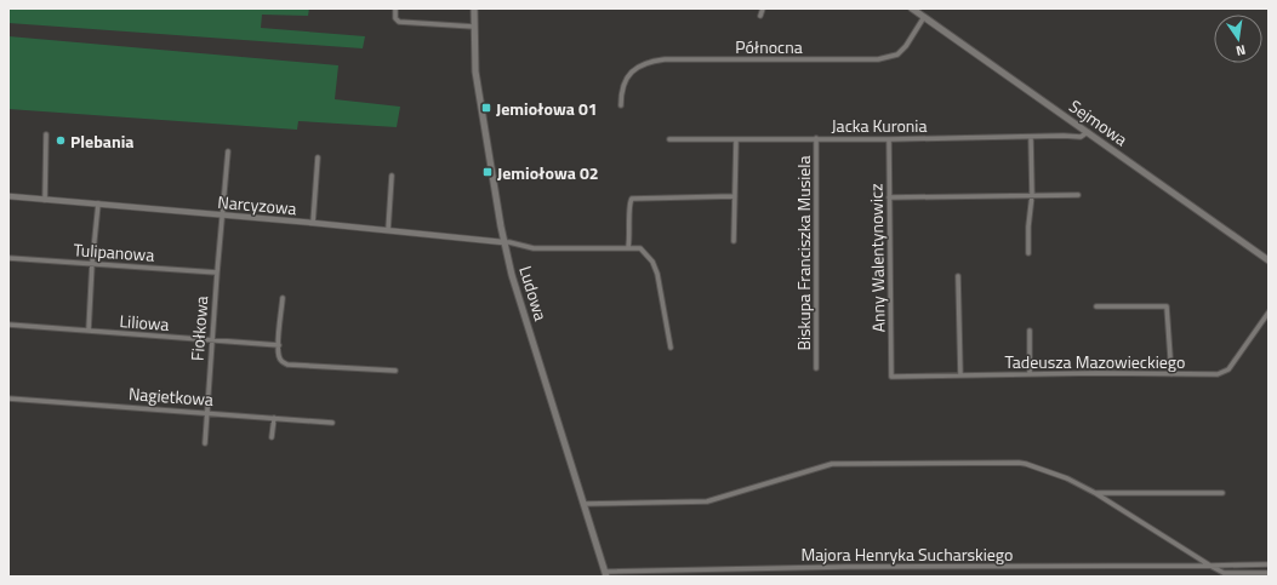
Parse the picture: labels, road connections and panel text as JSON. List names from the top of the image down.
{
  "streets": {
    "main road": ["Sejmowa", "Ludowa"],
    "street": [
      "Północna",
      "Jacka Kuronia",
      "Narcyzowa",
      "Tulipanowa",
      "Biskupa Franciszka Musiela",
      "Anny Walentynowicz",
      "Liliowa",
      "Fiołkowa",
      "Tadeusza Mazowieckiego",
      "Nagietkowa",
      "Majora Henryka Sucharskiego"
    ]
  },
  "crossings": [
    ["Północna", "Sejmowa"],
    ["Sejmowa", "Jacka Kuronia"],
    ["Jacka Kuronia", "Biskupa Franciszka Musiela"],
    ["Jacka Kuronia", "Anny Walentynowicz"],
    ["Narcyzowa", "Ludowa"],
    ["Narcyzowa", "Fiołkowa"],
    ["Tulipanowa", "Fiołkowa"],
    ["Anny Walentynowicz", "Tadeusza Mazowieckiego"],
    ["Ludowa", "Majora Henryka Sucharskiego"],
    ["Liliowa", "Fiołkowa"],
    ["Fiołkowa", "Nagietkowa"]
  ],
  "places": {
    "transit": ["Jemiołowa 01", "Jemiołowa 02"],
    "other": ["Plebania"]
  },
  "north": "bottom"
}
